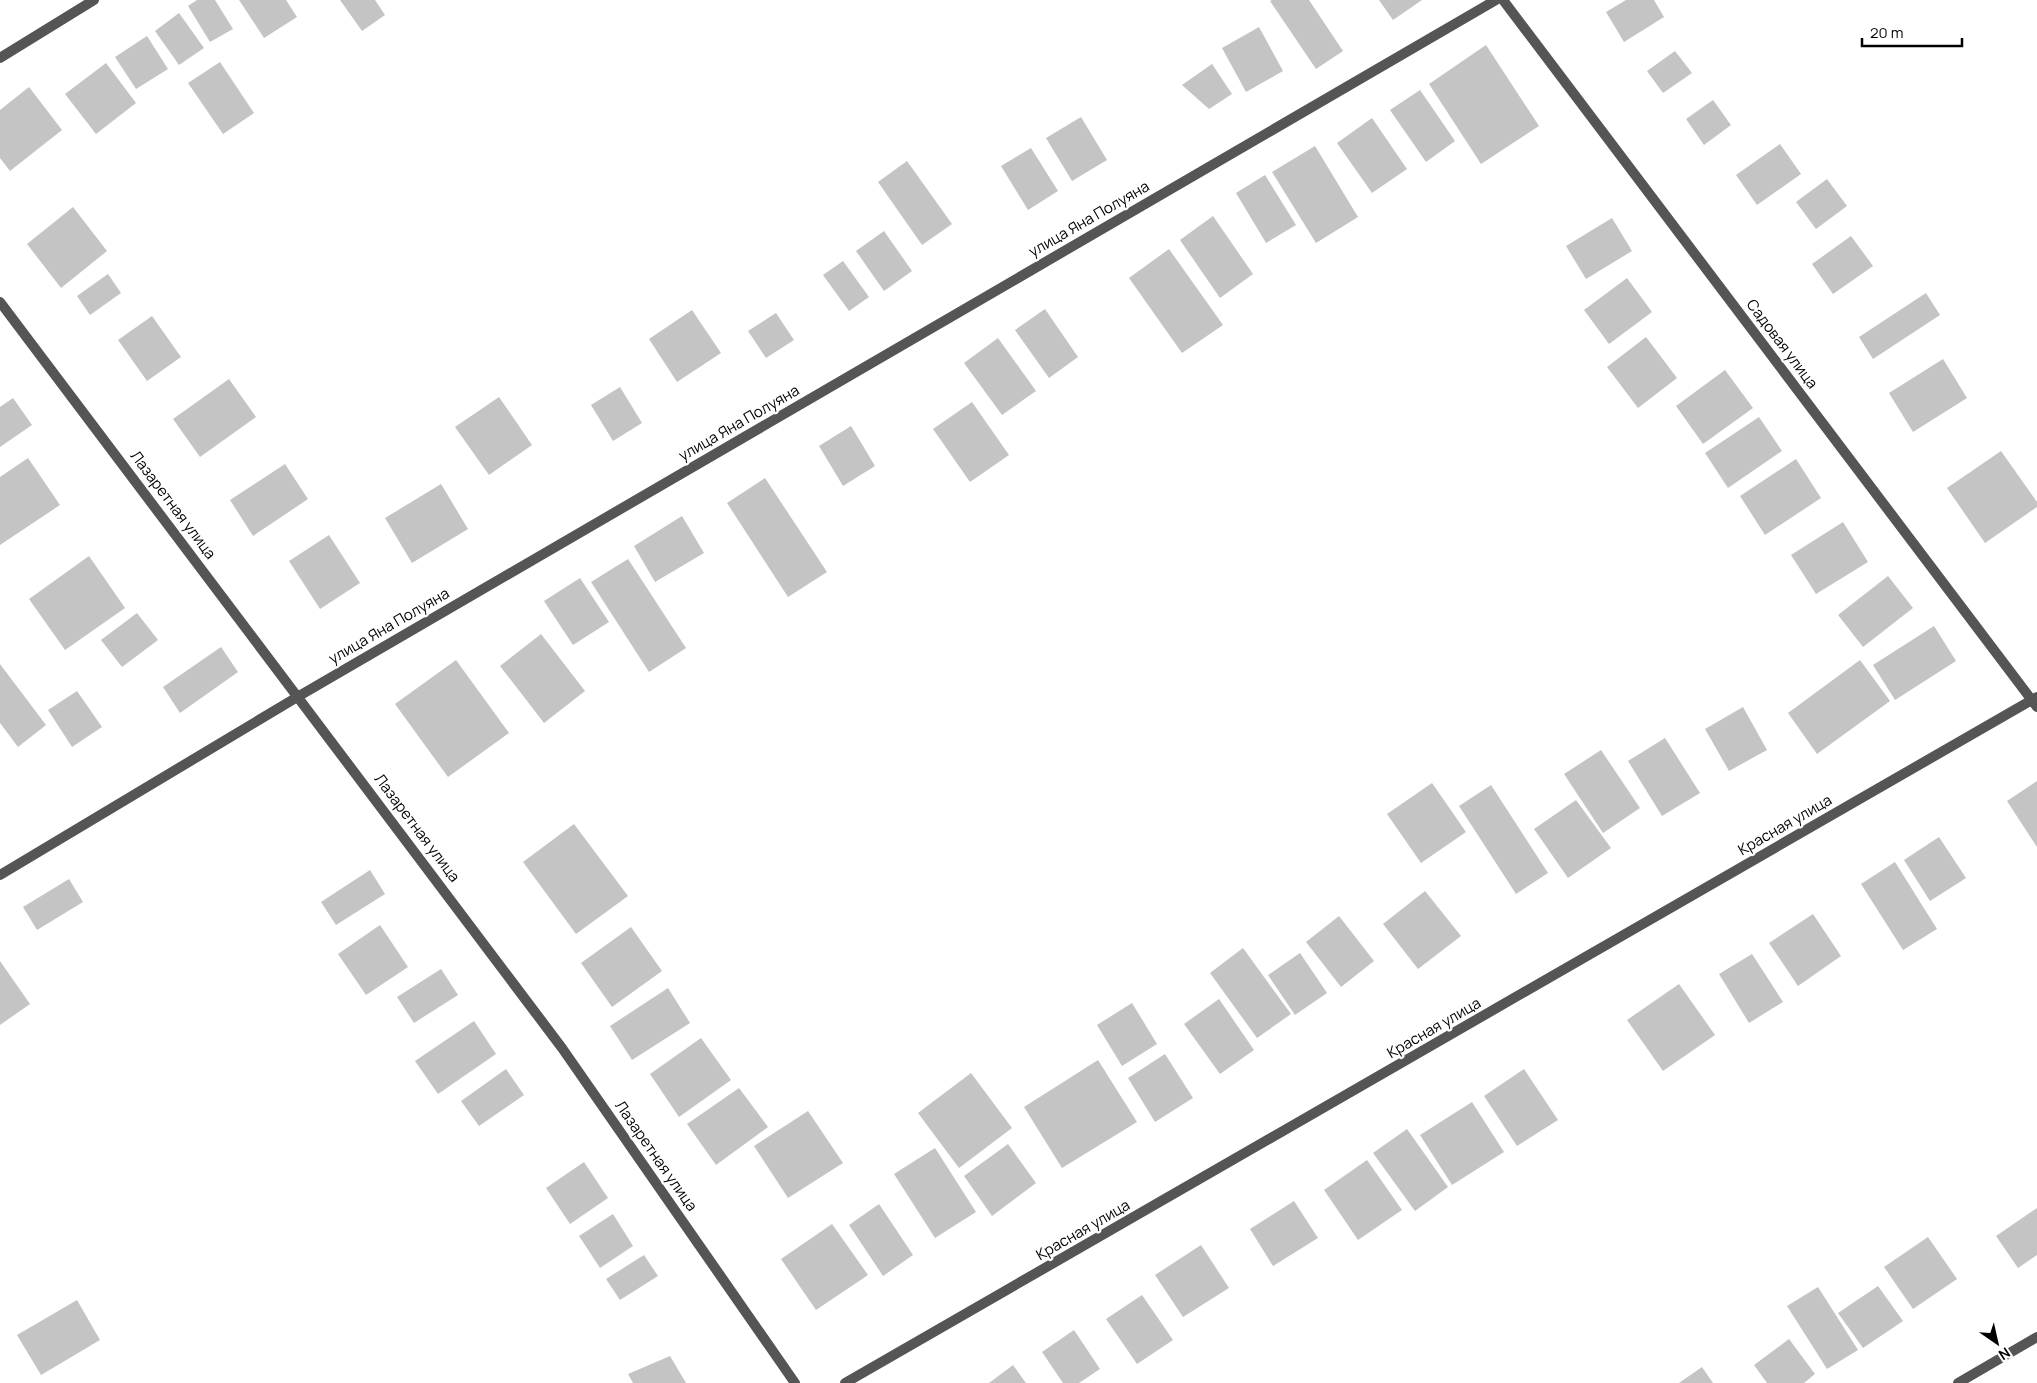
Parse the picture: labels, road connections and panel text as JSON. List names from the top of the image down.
{
  "streets": {
    "street": [
      "улица Яна Полуяна",
      "Садовая улица",
      "Лазаретная улица",
      "Красная улица"
    ]
  },
  "crossings": [
    ["улица Яна Полуяна", "Лазаретная улица"],
    ["Садовая улица", "Красная улица"]
  ],
  "scale_bar": "20 m",
  "north": "bottom right"
}
